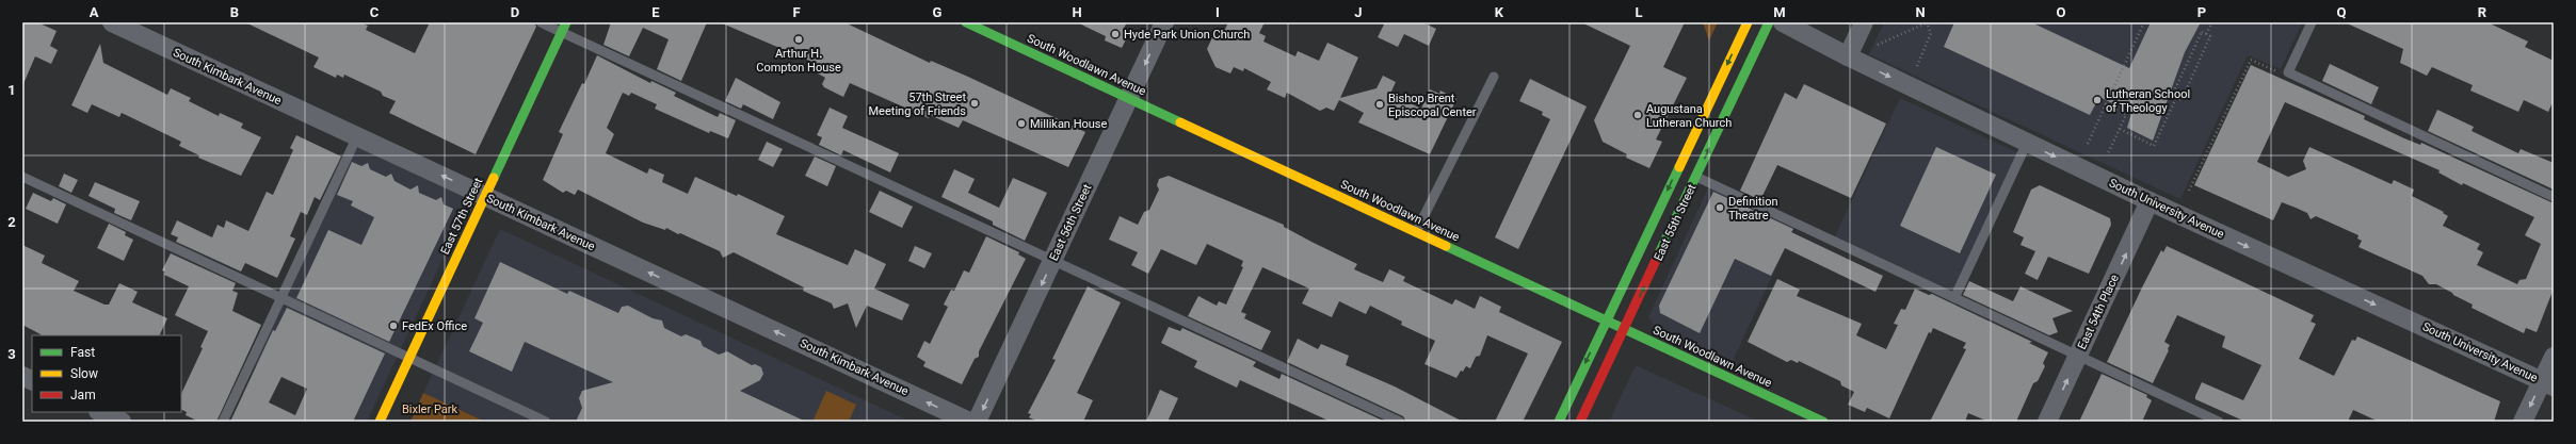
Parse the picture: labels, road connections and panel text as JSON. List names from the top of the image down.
{
  "streets": {
    "street": [
      "South Woodlawn Avenue",
      "South Kimbark Avenue",
      "South University Avenue",
      "East 57th Street",
      "East 56th Street",
      "East 55th Street",
      "East 54th Place"
    ]
  },
  "crossings": [
    ["South Woodlawn Avenue", "East 56th Street"],
    ["South Woodlawn Avenue", "East 55th Street"],
    ["South Kimbark Avenue", "East 57th Street"],
    ["South University Avenue", "East 54th Place"]
  ],
  "one_way": [
    "South Kimbark Avenue",
    "South University Avenue",
    "East 56th Street",
    "East 54th Place"
  ],
  "parks": ["Bixler Park"],
  "places": [
    "Hyde Park Union Church",
    "Arthur H. Compton House",
    "Lutheran School of Theology",
    "57th Street Meeting of Friends",
    "Bishop Brent Episcopal Center",
    "Augustana Lutheran Church",
    "Millikan House",
    "Definition Theatre",
    "FedEx Office"
  ],
  "legend": ["Fast", "Slow", "Jam"],
  "grid": {
    "columns": [
      "A",
      "B",
      "C",
      "D",
      "E",
      "F",
      "G",
      "H",
      "I",
      "J",
      "K",
      "L",
      "M",
      "N",
      "O",
      "P",
      "Q",
      "R"
    ],
    "rows": ["1", "2", "3"]
  }
}
